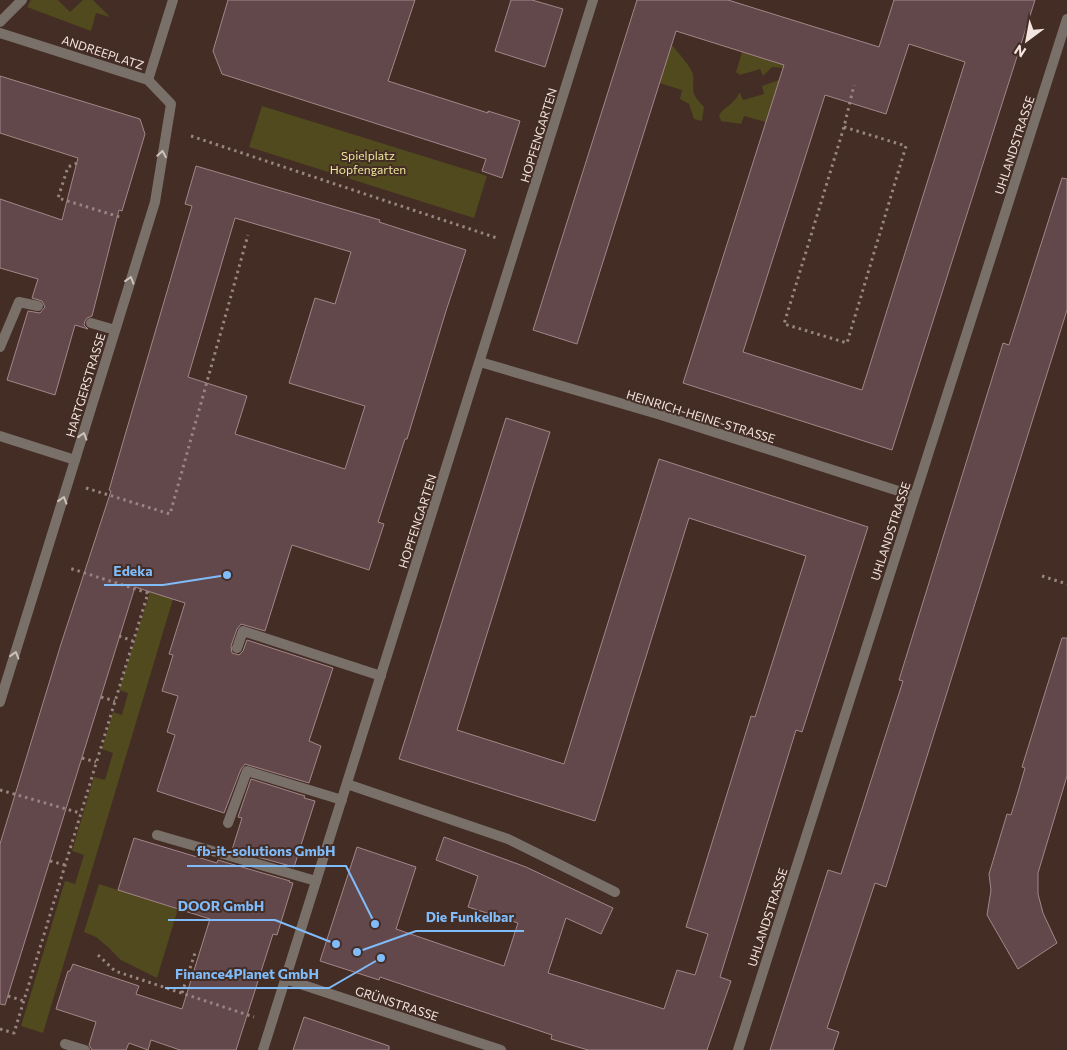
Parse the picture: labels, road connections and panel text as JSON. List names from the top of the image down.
{
  "streets": {
    "street": [
      "ANDREEPLATZ",
      "HOPFENGARTEN",
      "UHLANDSTRASSE",
      "HARTGERSTRASSE",
      "HEINRICH-HEINE-STRASSE",
      "GRÜNSTRASSE"
    ]
  },
  "crossings": [
    ["ANDREEPLATZ", "HARTGERSTRASSE"],
    ["HOPFENGARTEN", "HEINRICH-HEINE-STRASSE"],
    ["HOPFENGARTEN", "GRÜNSTRASSE"],
    ["UHLANDSTRASSE", "HEINRICH-HEINE-STRASSE"]
  ],
  "one_way": ["HARTGERSTRASSE"],
  "parks": ["Spielplatz Hopfengarten"],
  "places": [
    "Edeka",
    "fb-it-solutions GmbH",
    "DOOR GmbH",
    "Die Funkelbar",
    "Finance4Planet GmbH"
  ],
  "north": "bottom left"
}
